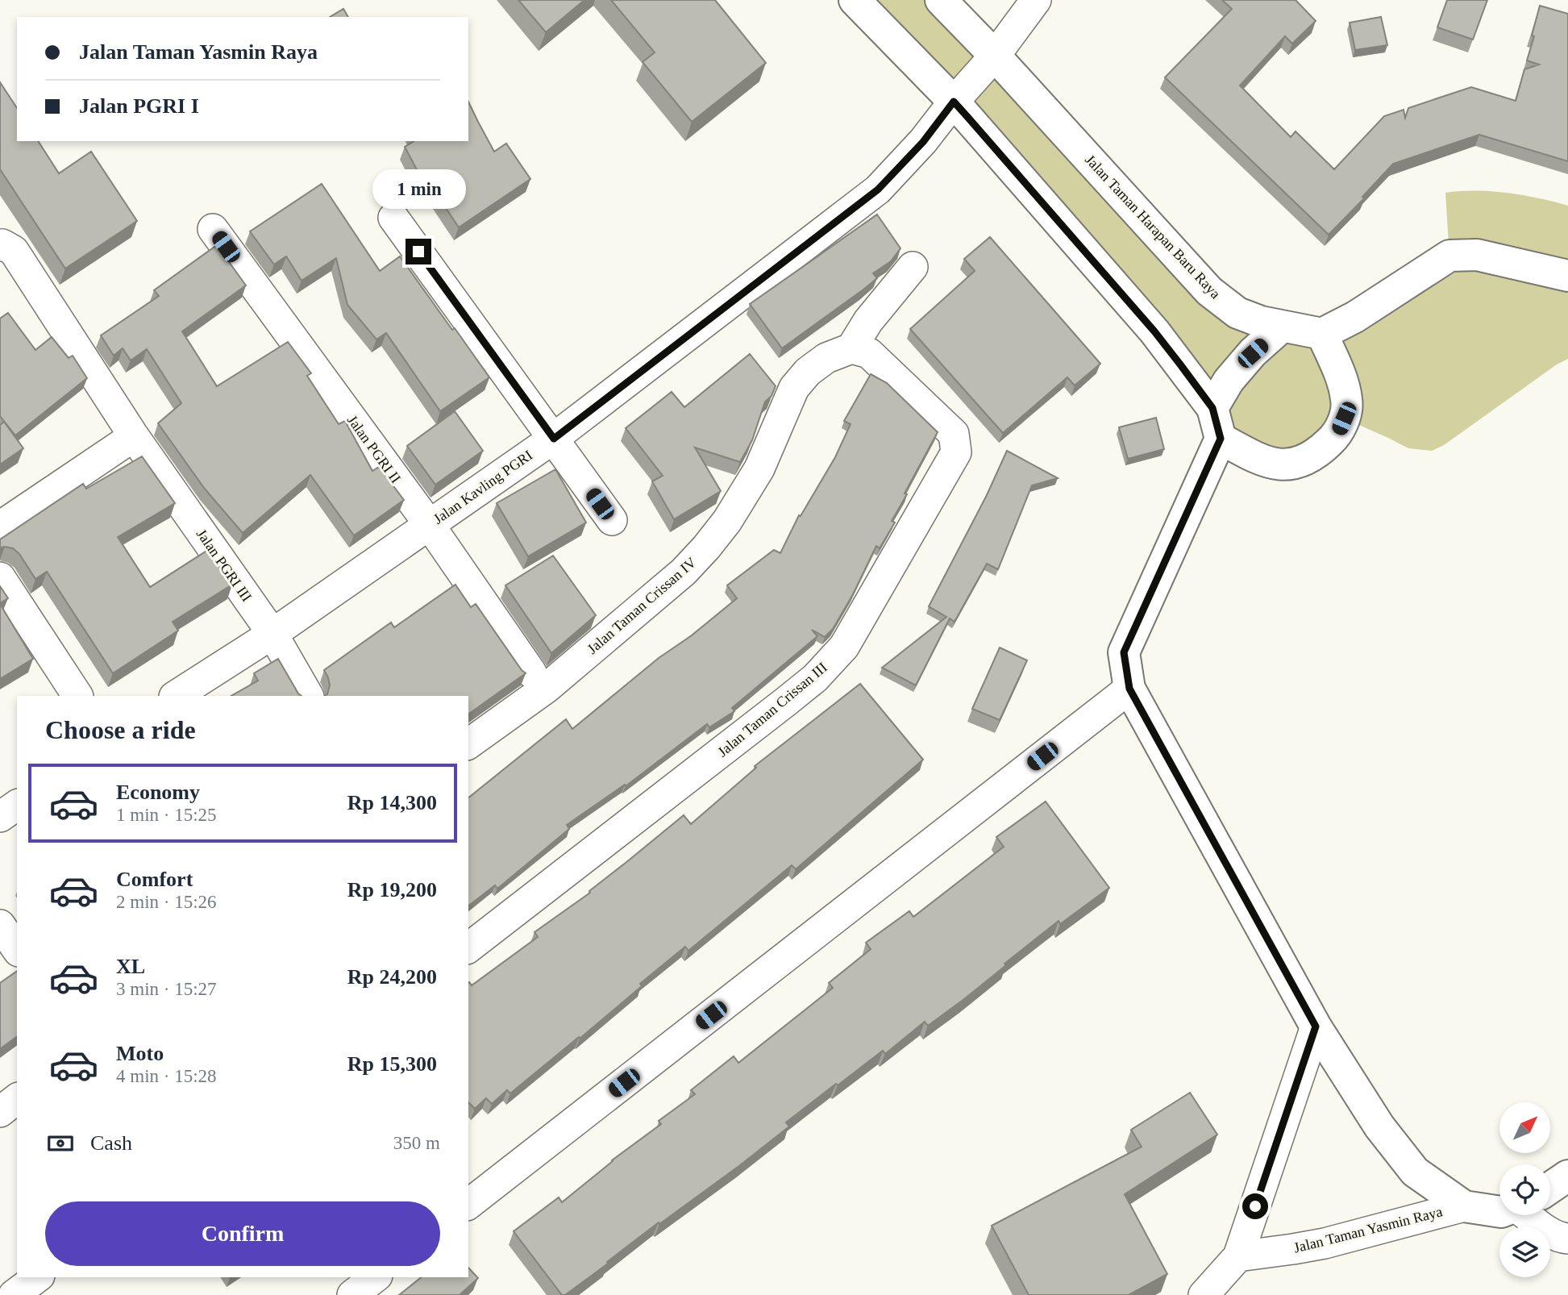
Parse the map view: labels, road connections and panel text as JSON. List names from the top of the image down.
{
  "streets": {
    "street": [
      "Jalan Taman Harapan Baru Raya",
      "Jalan PGRI II",
      "Jalan Kavling PGRI",
      "Jalan PGRI III",
      "Jalan Taman Crissan IV",
      "Jalan Taman Crissan III",
      "Jalan Taman Yasmin Raya"
    ]
  },
  "crossings": [
    ["Jalan Taman Harapan Baru Raya", "Jalan Kavling PGRI"],
    ["Jalan PGRI II", "Jalan Kavling PGRI"],
    ["Jalan Kavling PGRI", "Jalan PGRI III"],
    ["Jalan Taman Crissan IV", "Jalan Taman Crissan III"]
  ],
  "north": "top right",
  "page": {
    "banner": ["Jalan Taman Yasmin Raya", "Jalan PGRI I"],
    "bubble": "1 min",
    "heading": "Choose a ride",
    "list": [
      {
        "name": "Economy",
        "note": "1 min · 15:25",
        "value": "Rp 14,300"
      },
      {
        "name": "Comfort",
        "note": "2 min · 15:26",
        "value": "Rp 19,200"
      },
      {
        "name": "XL",
        "note": "3 min · 15:27",
        "value": "Rp 24,200"
      },
      {
        "name": "Moto",
        "note": "4 min · 15:28",
        "value": "Rp 15,300"
      }
    ],
    "pay": ["Cash", "350 m"],
    "buttons": "Confirm"
  }
}
